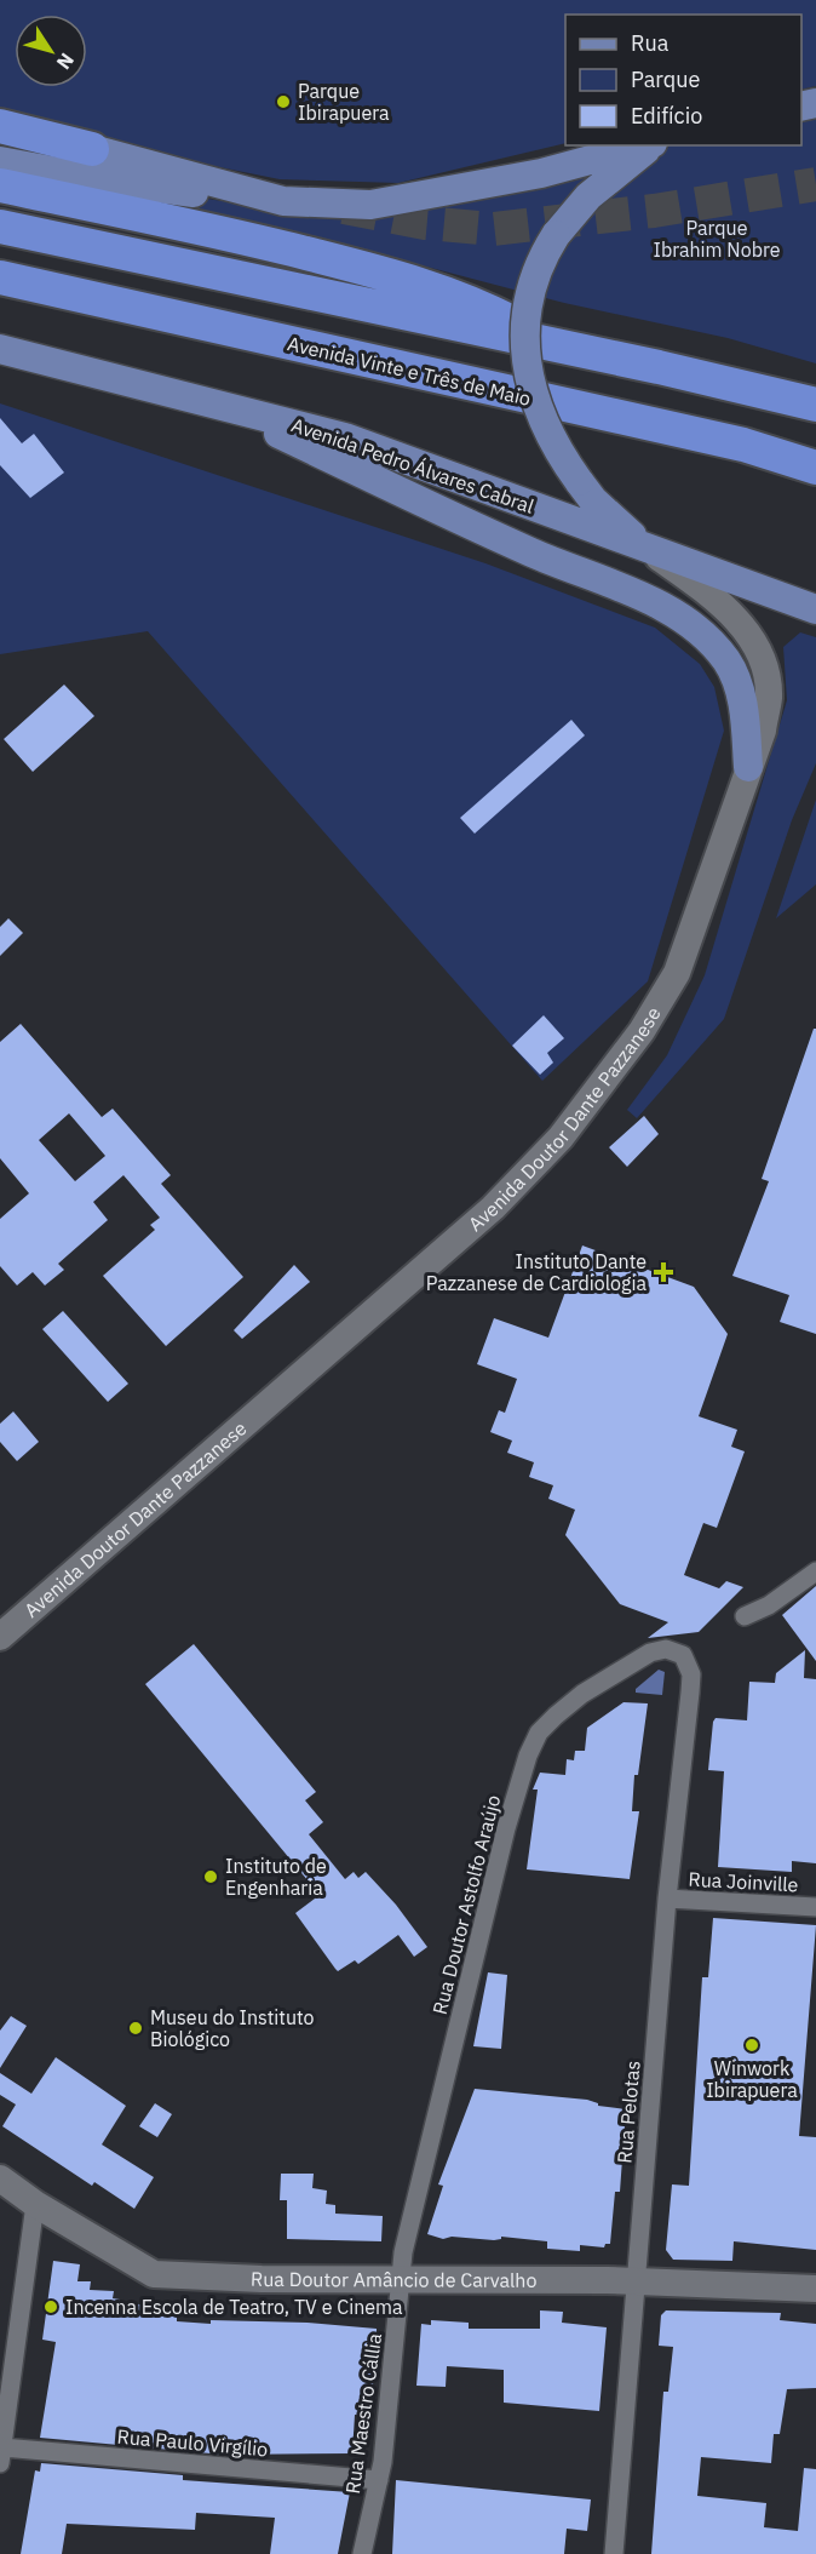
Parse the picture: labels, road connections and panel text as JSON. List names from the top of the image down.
{
  "streets": {
    "highway": ["Avenida Vinte e Três de Maio"],
    "main road": ["Avenida Pedro Álvares Cabral"],
    "street": [
      "Avenida Doutor Dante Pazzanese",
      "Rua Joinville",
      "Rua Doutor Astolfo Araújo",
      "Rua Pelotas",
      "Rua Doutor Amâncio de Carvalho",
      "Rua Maestro Cállia",
      "Rua Paulo Virgílio"
    ]
  },
  "crossings": [
    ["Avenida Pedro Álvares Cabral", "Avenida Doutor Dante Pazzanese"],
    ["Rua Joinville", "Rua Pelotas"],
    ["Rua Doutor Astolfo Araújo", "Rua Pelotas"],
    ["Rua Doutor Astolfo Araújo", "Rua Doutor Amâncio de Carvalho"],
    ["Rua Doutor Astolfo Araújo", "Rua Maestro Cállia"],
    ["Rua Pelotas", "Rua Doutor Amâncio de Carvalho"],
    ["Rua Doutor Amâncio de Carvalho", "Rua Maestro Cállia"],
    ["Rua Maestro Cállia", "Rua Paulo Virgílio"]
  ],
  "parks": ["Parque Ibrahim Nobre"],
  "places": {
    "other": [
      "Parque Ibirapuera",
      "Instituto de Engenharia",
      "Museu do Instituto Biológico",
      "Winwork Ibirapuera",
      "Incenna Escola de Teatro, TV e Cinema"
    ],
    "health": ["Instituto Dante Pazzanese de Cardiologia"]
  },
  "legend": ["Rua", "Parque", "Edifício"],
  "north": "bottom right"
}
